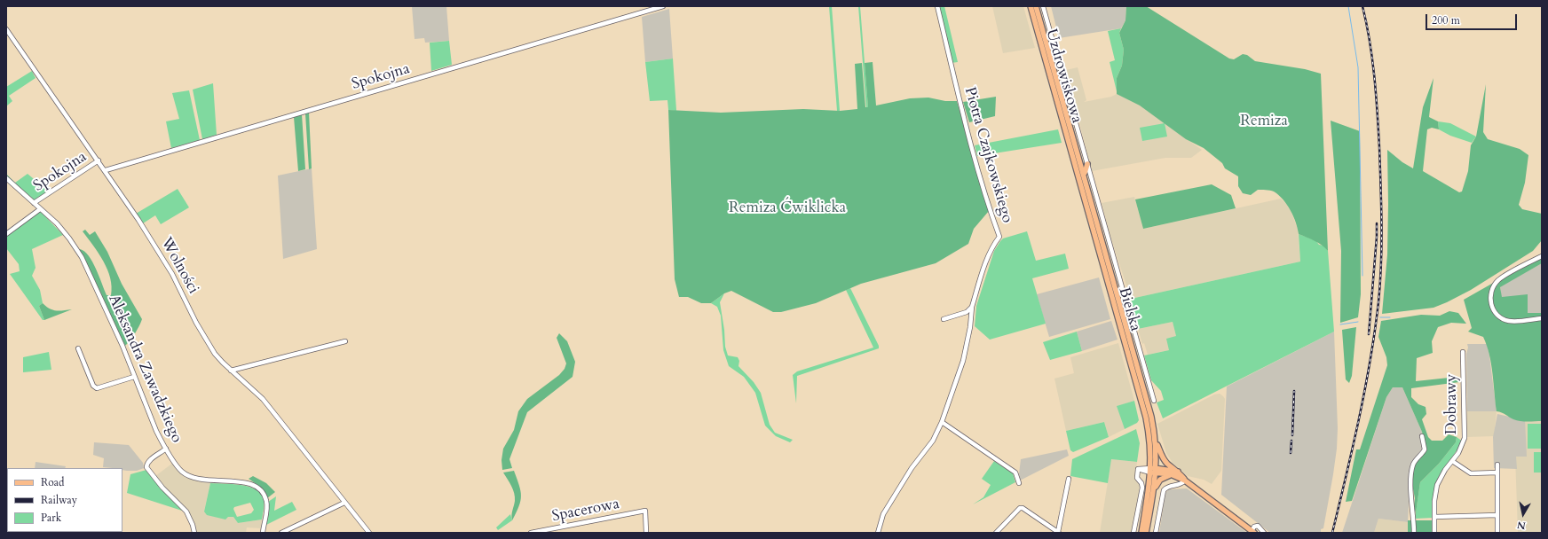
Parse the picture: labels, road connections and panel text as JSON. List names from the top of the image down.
{
  "streets": {
    "main road": ["Uzdrowiskowa", "Bielska"],
    "street": [
      "Spokojna",
      "Piotra Czajkowskiego",
      "Wolności",
      "Aleksandra Zawadzkiego",
      "Dobrawy",
      "Spacerowa"
    ]
  },
  "crossings": [
    ["Uzdrowiskowa", "Bielska"],
    ["Spokojna", "Wolności"],
    ["Spokojna", "Aleksandra Zawadzkiego"]
  ],
  "parks": ["Remiza", "Remiza Ćwiklicka"],
  "legend": ["Road", "Railway", "Park"],
  "scale_bar": "200 m",
  "north": "bottom"
}
